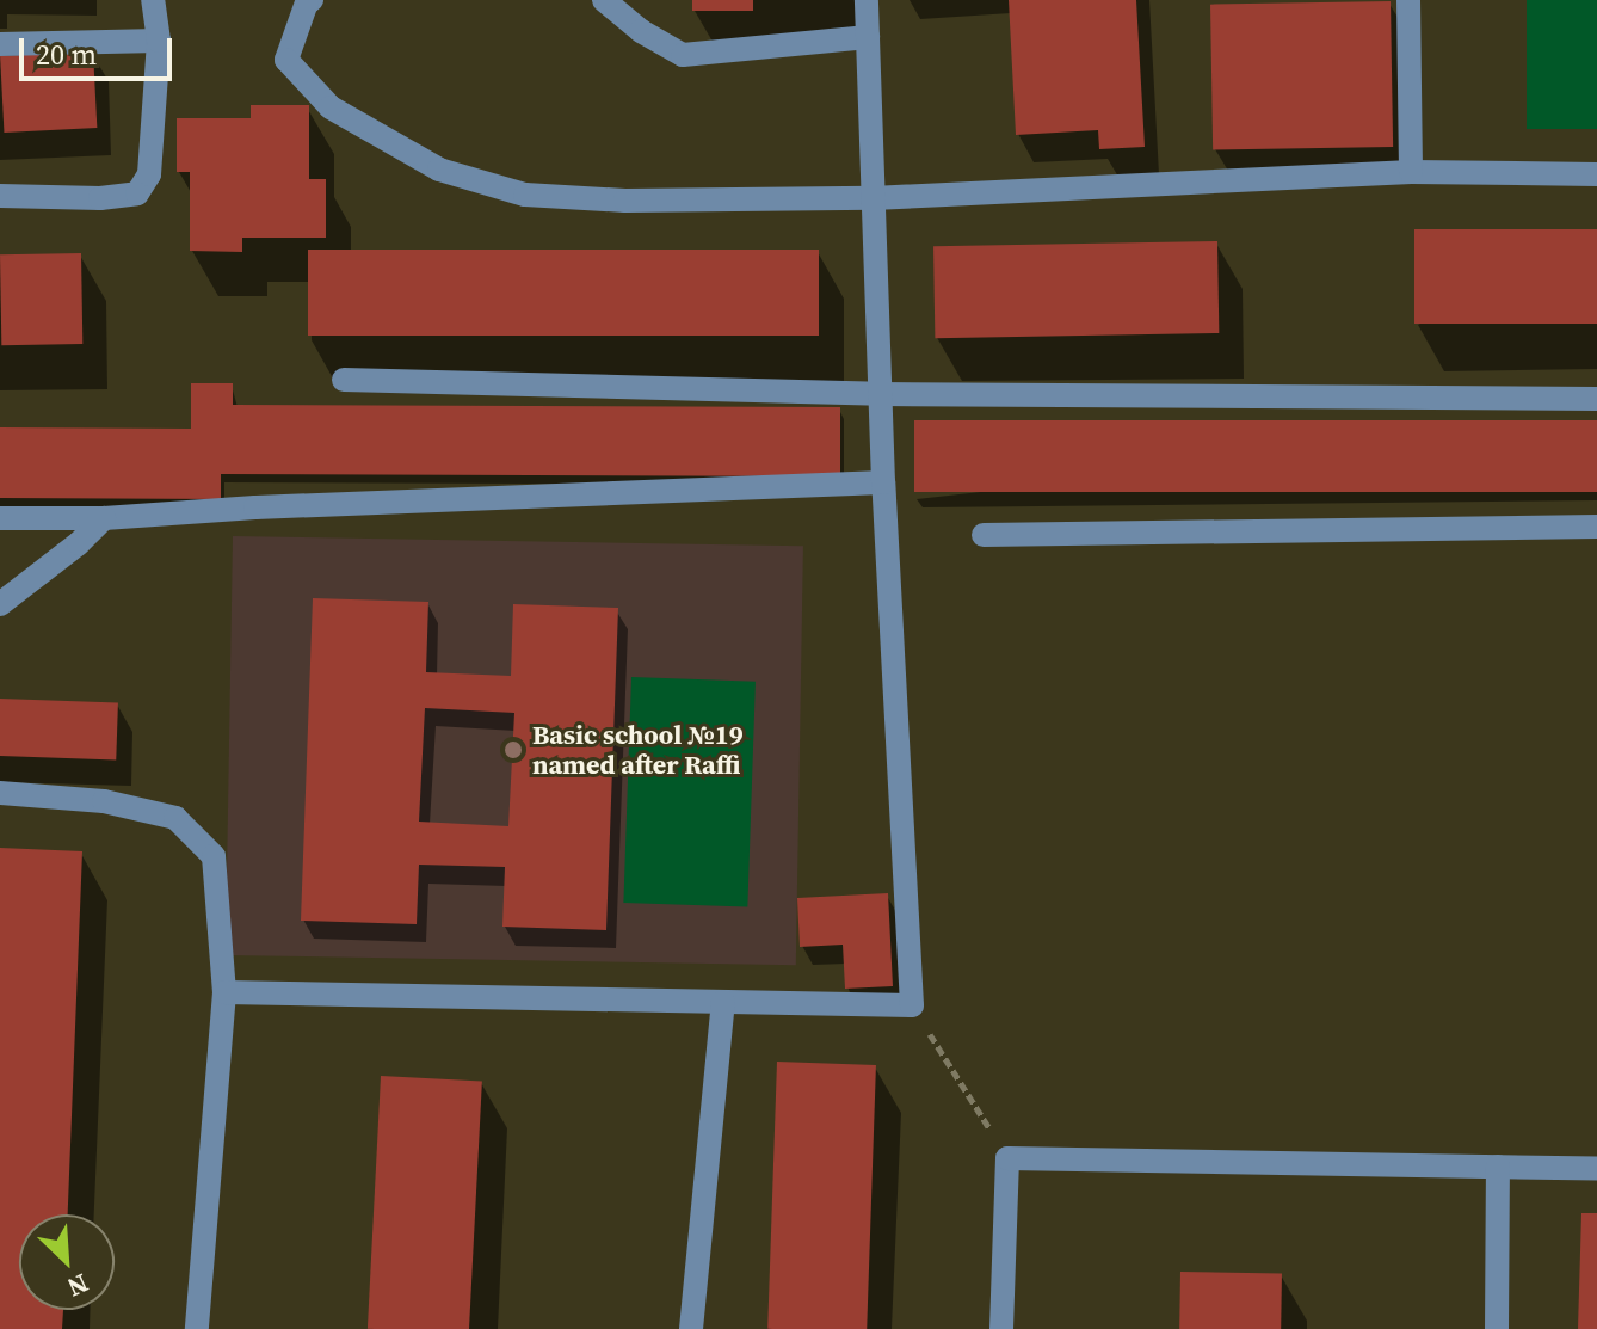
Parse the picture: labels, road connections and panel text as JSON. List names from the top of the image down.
{
  "places": ["Basic school №19 named after Raffi"],
  "scale_bar": "20 m",
  "north": "bottom right"
}
